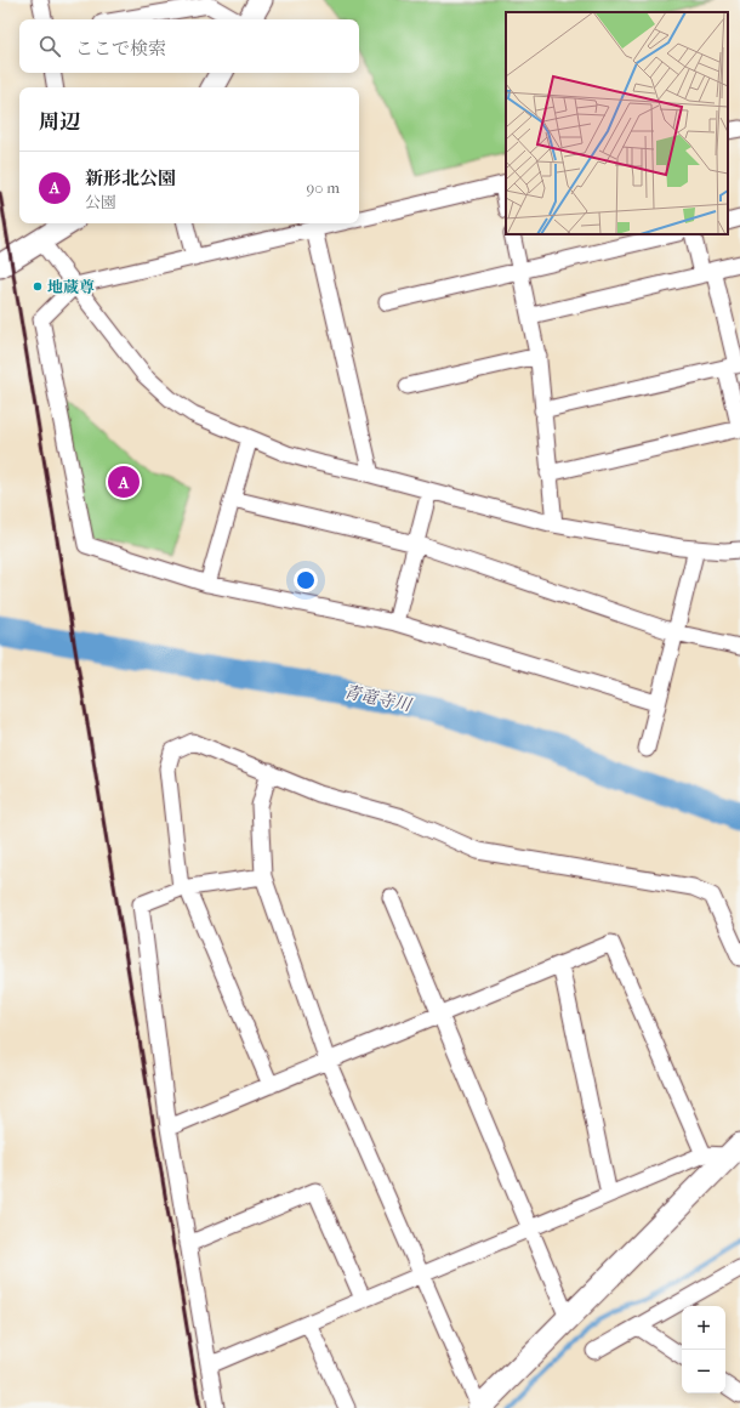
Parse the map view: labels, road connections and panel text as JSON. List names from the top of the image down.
{
  "water": ["青竜寺川"],
  "places": ["地蔵尊"],
  "page": {
    "search": "ここで検索",
    "heading": "周辺",
    "list": [
      {
        "mark": "A",
        "name": "新形北公園",
        "note": "公園",
        "value": "90 m"
      }
    ],
    "pins": "A",
    "map_buttons": ["+", "−"]
  }
}
